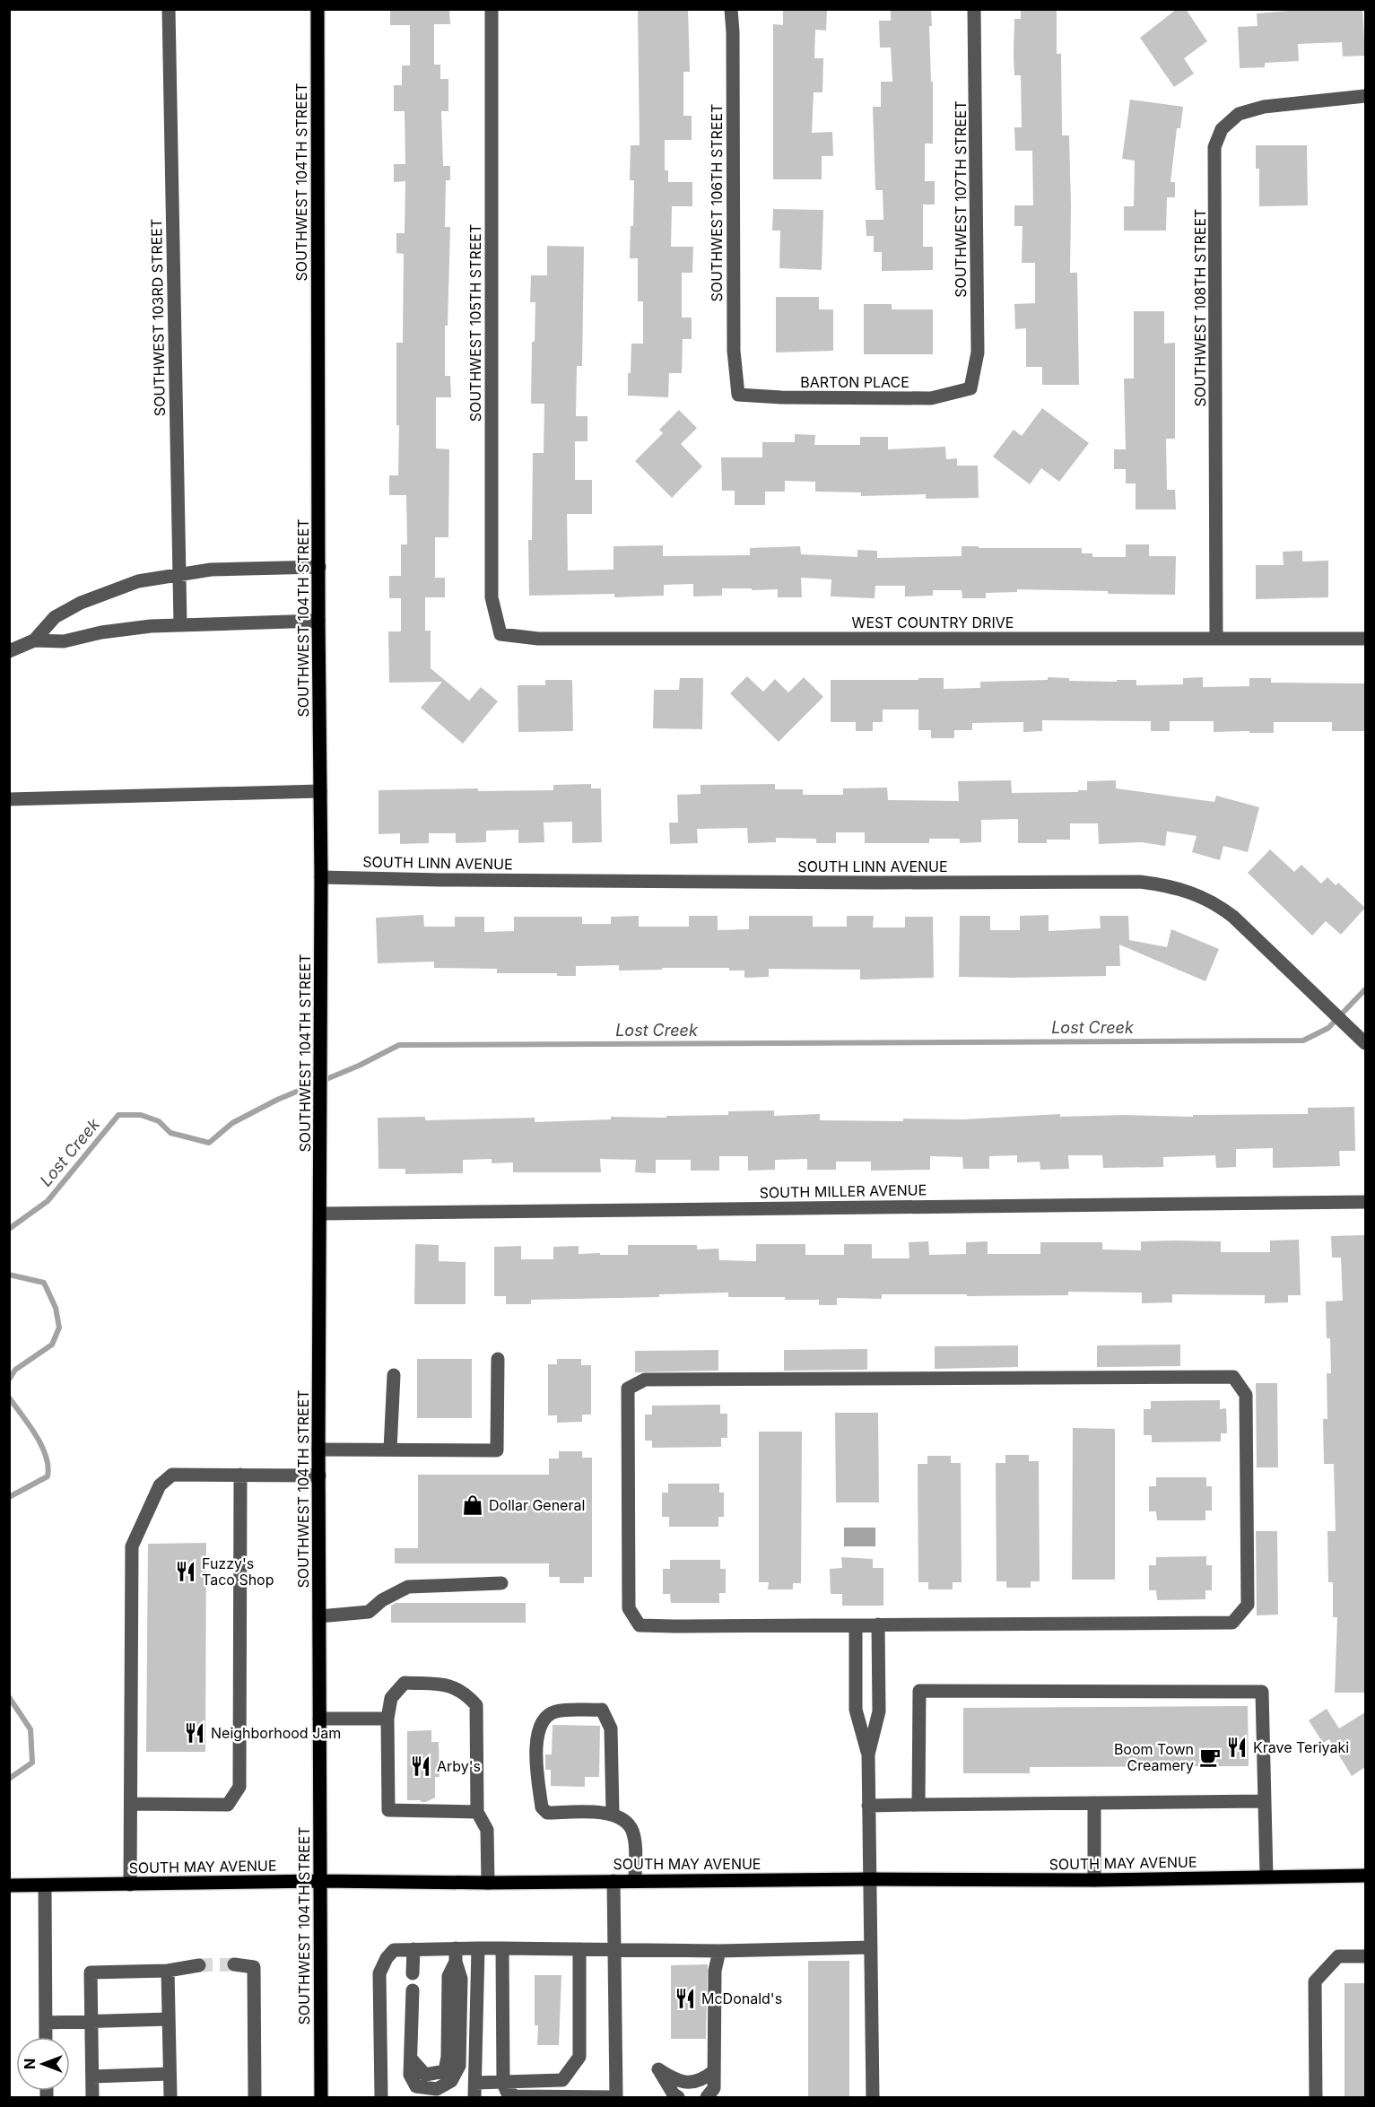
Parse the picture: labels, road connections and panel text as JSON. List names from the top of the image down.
{
  "streets": {
    "main road": ["SOUTHWEST 104TH STREET", "SOUTH MAY AVENUE"],
    "street": [
      "SOUTHWEST 107TH STREET",
      "SOUTHWEST 106TH STREET",
      "SOUTHWEST 108TH STREET",
      "SOUTHWEST 103RD STREET",
      "SOUTHWEST 105TH STREET",
      "BARTON PLACE",
      "WEST COUNTRY DRIVE",
      "SOUTH LINN AVENUE",
      "SOUTH MILLER AVENUE"
    ]
  },
  "crossings": [
    ["SOUTHWEST 104TH STREET", "SOUTH LINN AVENUE"],
    ["SOUTHWEST 104TH STREET", "SOUTH MILLER AVENUE"],
    ["SOUTHWEST 104TH STREET", "SOUTH MAY AVENUE"],
    ["SOUTHWEST 107TH STREET", "BARTON PLACE"],
    ["SOUTHWEST 106TH STREET", "BARTON PLACE"],
    ["SOUTHWEST 108TH STREET", "WEST COUNTRY DRIVE"],
    ["SOUTHWEST 105TH STREET", "WEST COUNTRY DRIVE"]
  ],
  "water": ["Lost Creek"],
  "places": {
    "shop": ["Dollar General"],
    "restaurant": [
      "Fuzzy's Taco Shop",
      "Neighborhood Jam",
      "Krave Teriyaki",
      "Arby's",
      "McDonald's"
    ],
    "cafe": ["Boom Town Creamery"]
  },
  "north": "left"
}
